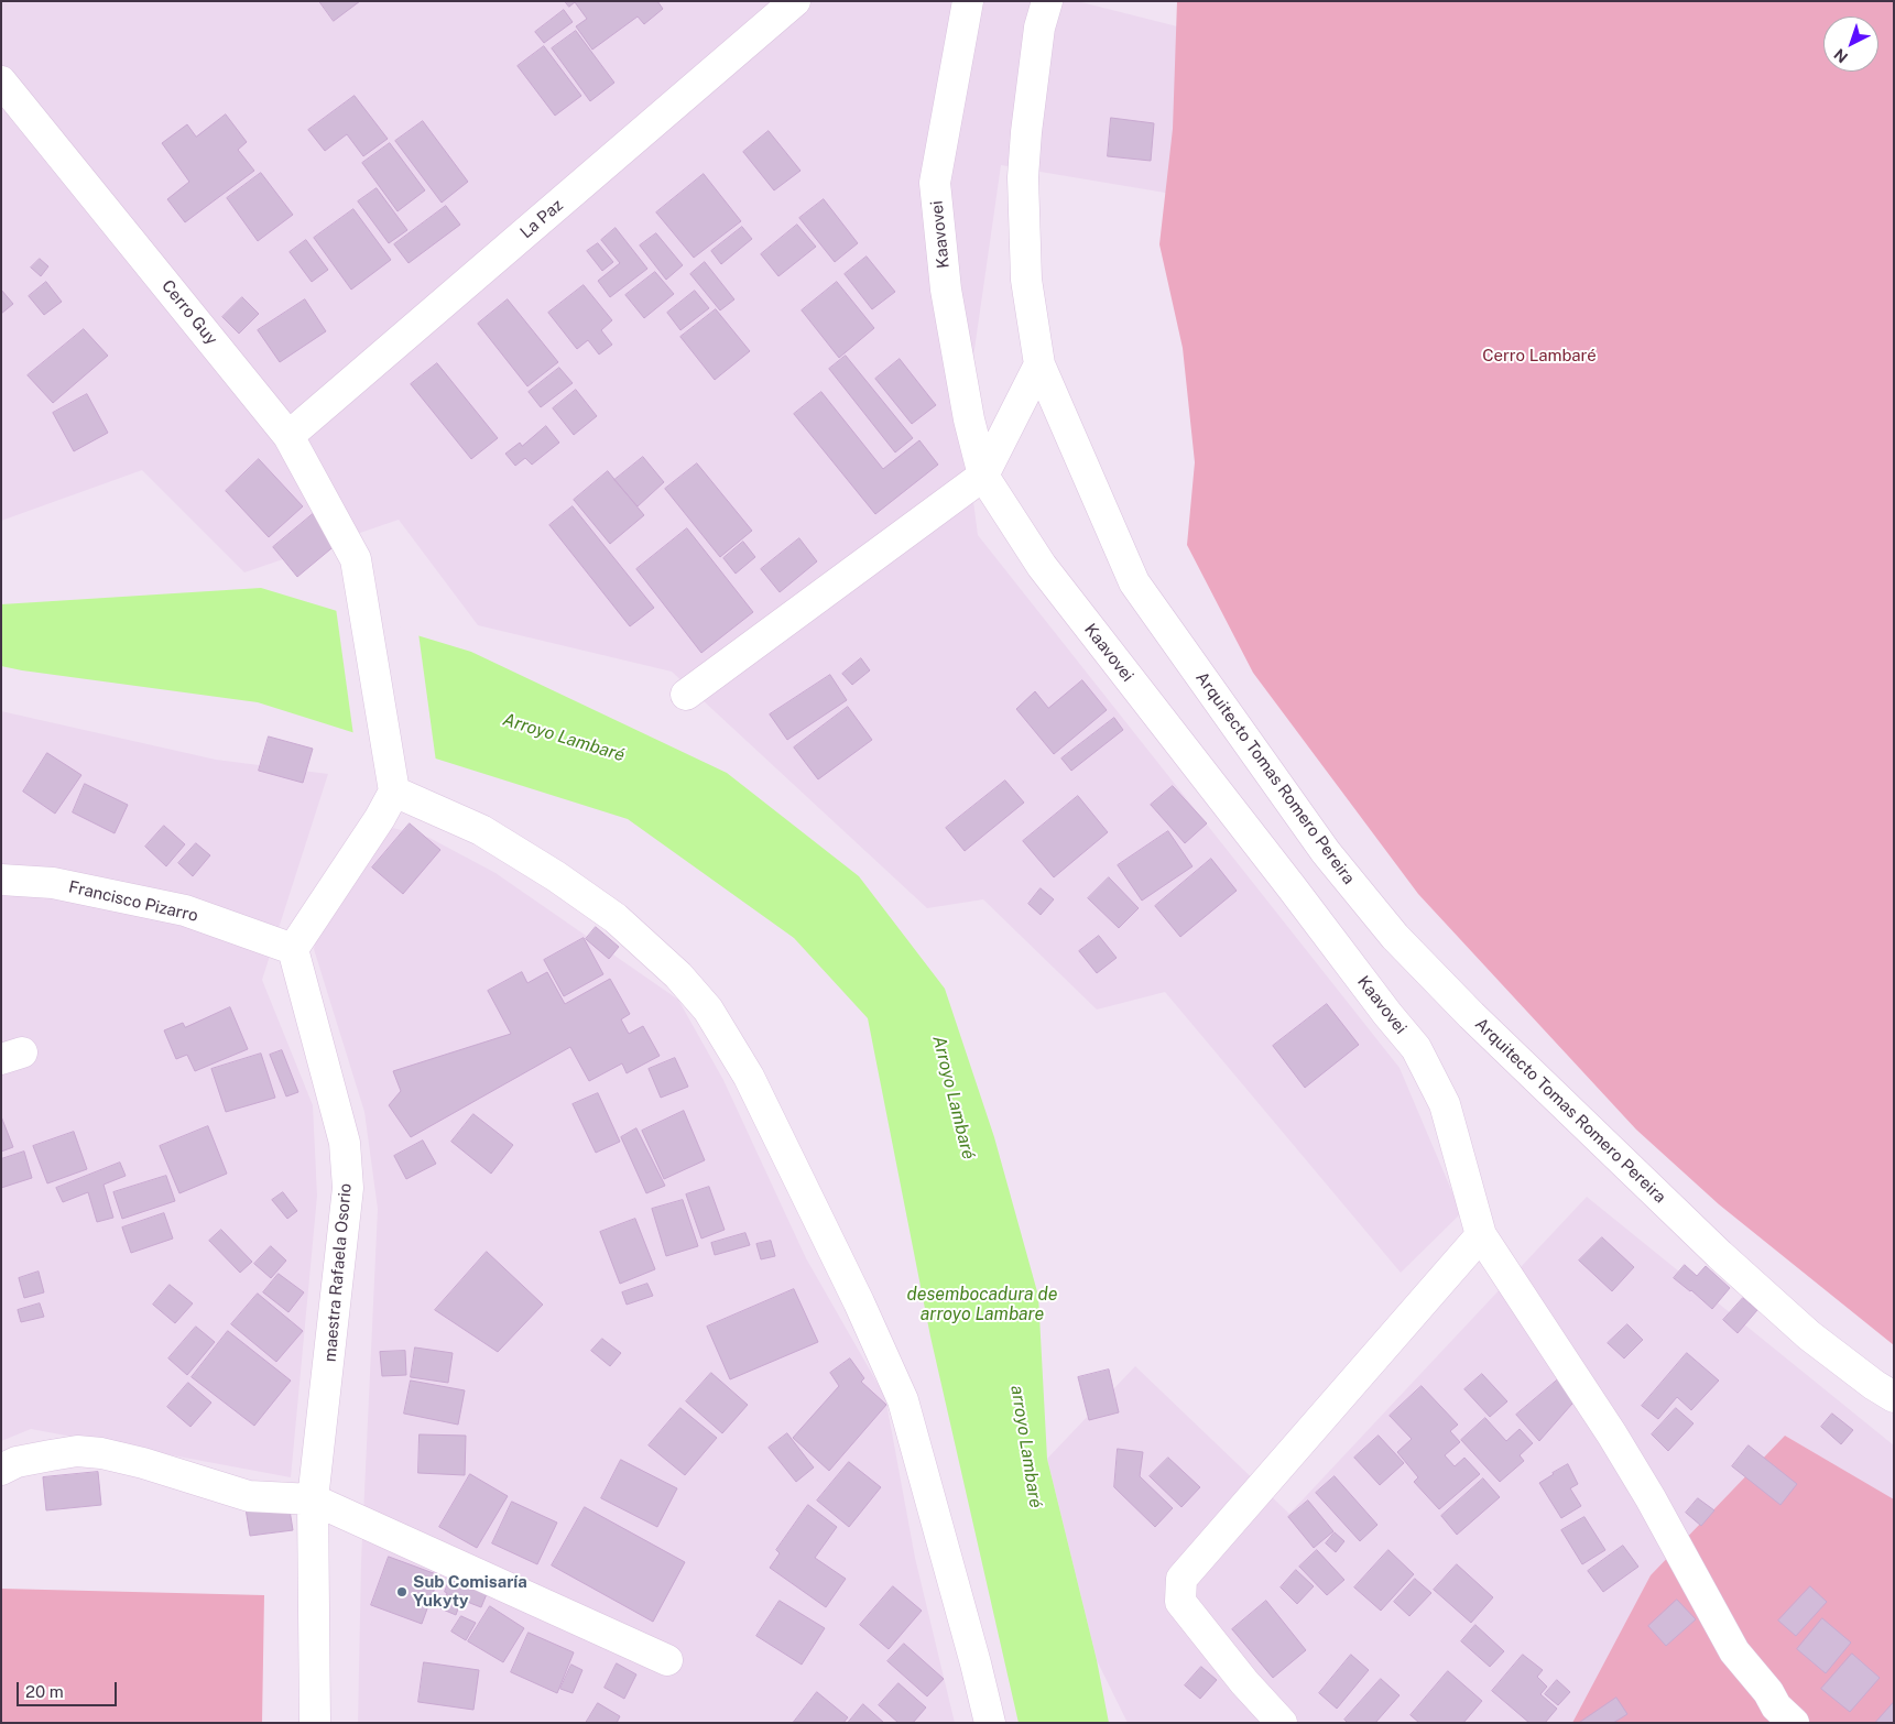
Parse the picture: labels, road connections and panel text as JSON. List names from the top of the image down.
{
  "streets": {
    "street": [
      "La Paz",
      "Kaavovei",
      "Cerro Guy",
      "Arquitecto Tomas Romero Pereira",
      "Francisco Pizarro",
      "maestra Rafaela Osorio"
    ]
  },
  "crossings": [
    ["La Paz", "Cerro Guy"],
    ["Francisco Pizarro", "maestra Rafaela Osorio"]
  ],
  "water": ["Arroyo Lambaré", "desembocadura de arroyo Lambare", "arroyo Lambaré"],
  "parks": ["Cerro Lambaré"],
  "places": ["Sub Comisaría Yukyty"],
  "scale_bar": "20 m",
  "north": "bottom left"
}
